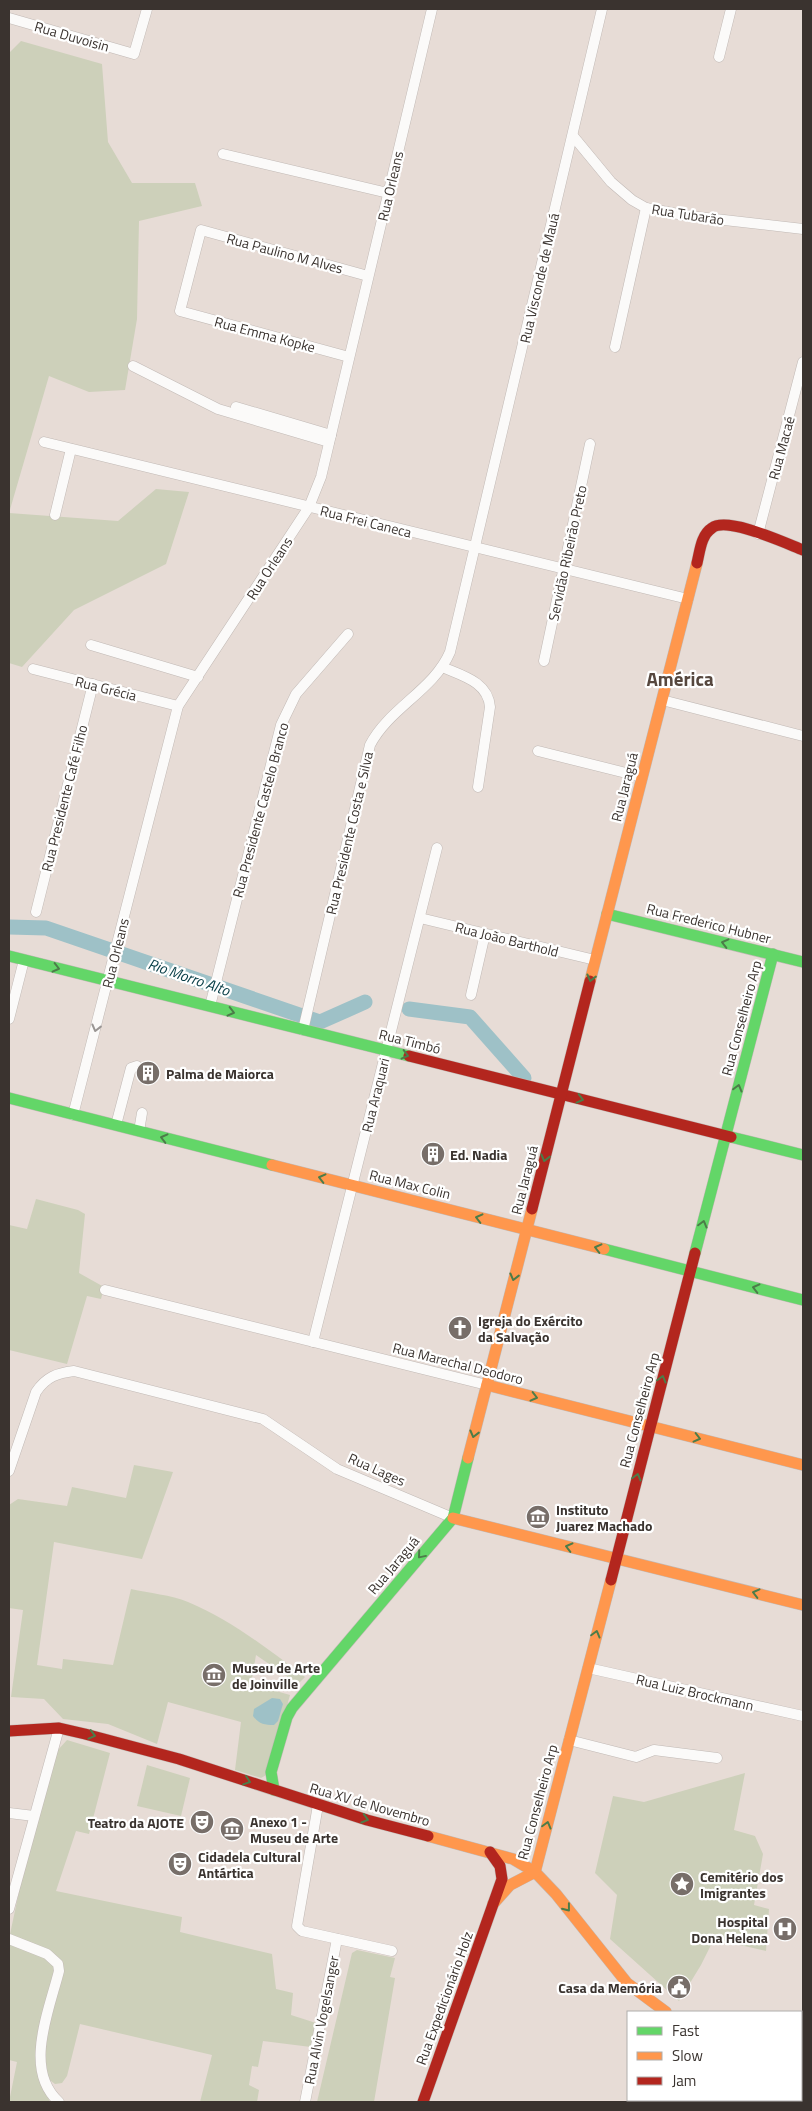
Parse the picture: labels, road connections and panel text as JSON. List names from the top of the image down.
{
  "streets": {
    "main road": [
      "Rua Jaraguá",
      "Rua Frederico Hubner",
      "Rua Conselheiro Arp",
      "Rua Timbó",
      "Rua Max Colin",
      "Rua Marechal Deodoro",
      "Rua Lages",
      "Rua XV de Novembro",
      "Rua Expedicionário Holz"
    ],
    "street": [
      "Rua Duvoisin",
      "Rua Orleans",
      "Rua Tubarão",
      "Rua Paulino M Alves",
      "Rua Visconde de Mauá",
      "Rua Emma Kopke",
      "Rua Macaé",
      "Rua Frei Caneca",
      "Servidão Ribeirão Preto",
      "Rua Grécia",
      "Rua Presidente Café Filho",
      "Rua Presidente Castelo Branco",
      "Rua Presidente Costa e Silva",
      "Rua João Barthold",
      "Rua Araquari",
      "Rua Luiz Brockmann",
      "Rua Alvin Vogelsanger"
    ]
  },
  "crossings": [
    ["Rua Orleans", "Rua Paulino M Alves"],
    ["Rua Orleans", "Rua Emma Kopke"],
    ["Rua Orleans", "Rua Frei Caneca"],
    ["Rua Orleans", "Rua Grécia"],
    ["Rua Orleans", "Rua Timbó"],
    ["Rua Orleans", "Rua Max Colin"],
    ["Rua Tubarão", "Rua Visconde de Mauá"],
    ["Rua Paulino M Alves", "Rua Emma Kopke"],
    ["Rua Visconde de Mauá", "Rua Frei Caneca"],
    ["Rua Visconde de Mauá", "Rua Presidente Costa e Silva"],
    ["Rua Macaé", "Rua Jaraguá"],
    ["Rua Frei Caneca", "Servidão Ribeirão Preto"],
    ["Rua Frei Caneca", "Rua Jaraguá"],
    ["Rua Frei Caneca", "Rua Presidente Costa e Silva"],
    ["Rua Grécia", "Rua Presidente Café Filho"],
    ["Rua Jaraguá", "Rua Frederico Hubner"],
    ["Rua Jaraguá", "Rua João Barthold"],
    ["Rua Jaraguá", "Rua Timbó"],
    ["Rua Jaraguá", "Rua Max Colin"],
    ["Rua Jaraguá", "Rua Marechal Deodoro"],
    ["Rua Jaraguá", "Rua Lages"],
    ["Rua Jaraguá", "Rua XV de Novembro"],
    ["Rua Presidente Castelo Branco", "Rua Timbó"],
    ["Rua Presidente Costa e Silva", "Rua Timbó"],
    ["Rua Frederico Hubner", "Rua Conselheiro Arp"],
    ["Rua João Barthold", "Rua Araquari"],
    ["Rua Conselheiro Arp", "Rua Timbó"],
    ["Rua Conselheiro Arp", "Rua Max Colin"],
    ["Rua Conselheiro Arp", "Rua Marechal Deodoro"],
    ["Rua Conselheiro Arp", "Rua Lages"],
    ["Rua Conselheiro Arp", "Rua Luiz Brockmann"],
    ["Rua Conselheiro Arp", "Rua XV de Novembro"],
    ["Rua Conselheiro Arp", "Rua Expedicionário Holz"],
    ["Rua Timbó", "Rua Araquari"],
    ["Rua Araquari", "Rua Max Colin"],
    ["Rua Araquari", "Rua Marechal Deodoro"],
    ["Rua XV de Novembro", "Rua Expedicionário Holz"]
  ],
  "one_way": [
    "Rua Jaraguá",
    "Rua Frederico Hubner",
    "Rua Conselheiro Arp",
    "Rua Timbó",
    "Rua Max Colin",
    "Rua Marechal Deodoro",
    "Rua Lages",
    "Rua XV de Novembro"
  ],
  "districts": ["América"],
  "water": ["Rio Morro Alto"],
  "places": {
    "building": ["Palma de Maiorca", "Ed. Nadia"],
    "church": ["Igreja do Exército da Salvação"],
    "museum": ["Instituto Juarez Machado", "Museu de Arte de Joinville", "Anexo 1 - Museu de Arte"],
    "theatre": ["Teatro da AJOTE", "Cidadela Cultural Antártica"],
    "place": ["Cemitério dos Imigrantes"],
    "hospital": ["Hospital Dona Helena"],
    "public building": ["Casa da Memória"]
  },
  "legend": ["Fast", "Slow", "Jam"]
}
